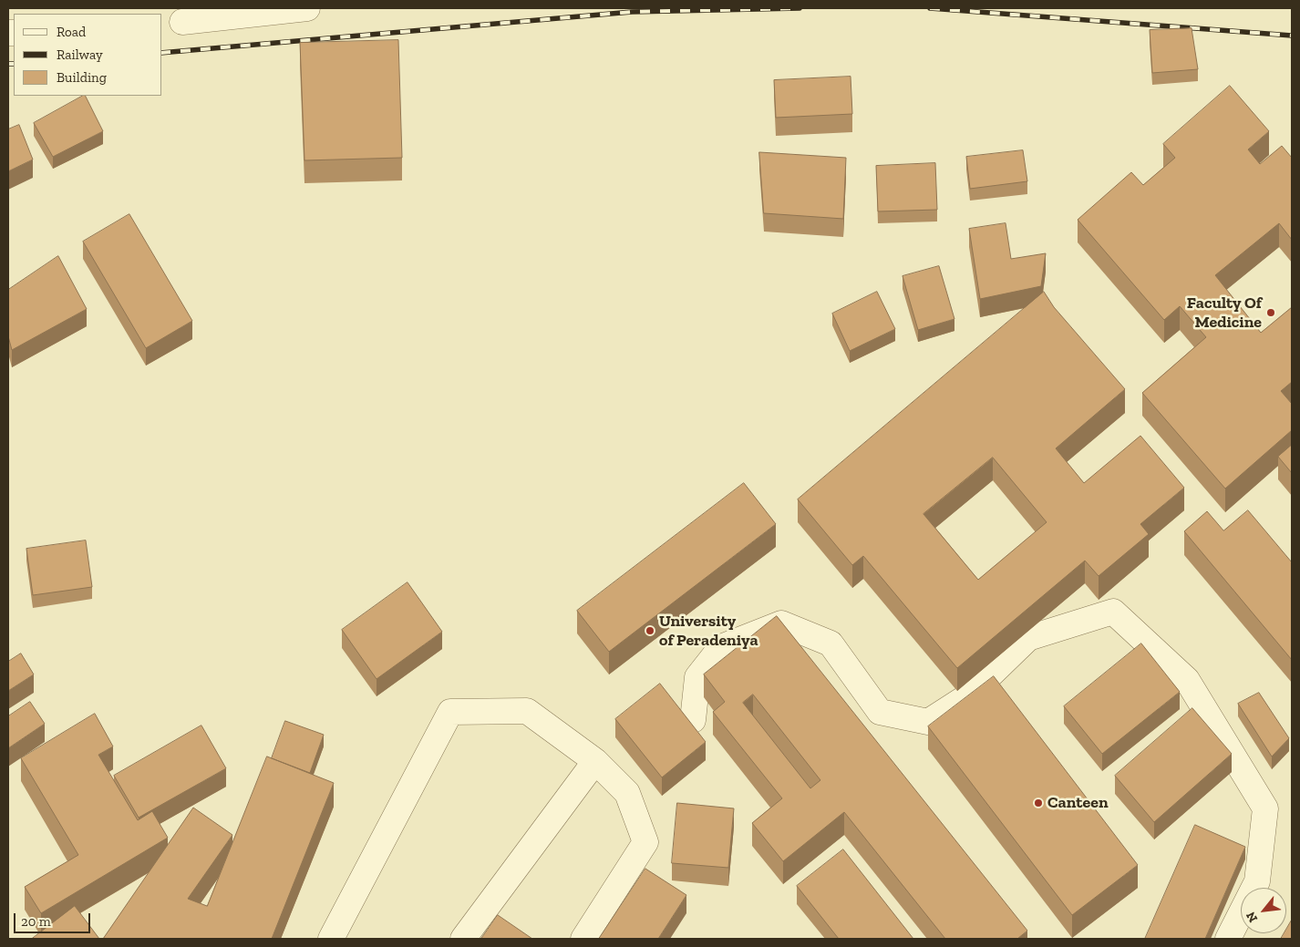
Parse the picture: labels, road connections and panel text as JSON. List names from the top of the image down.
{
  "places": ["Faculty Of Medicine", "University of Peradeniya", "Canteen"],
  "legend": ["Road", "Railway", "Building"],
  "scale_bar": "20 m",
  "north": "bottom left"
}
